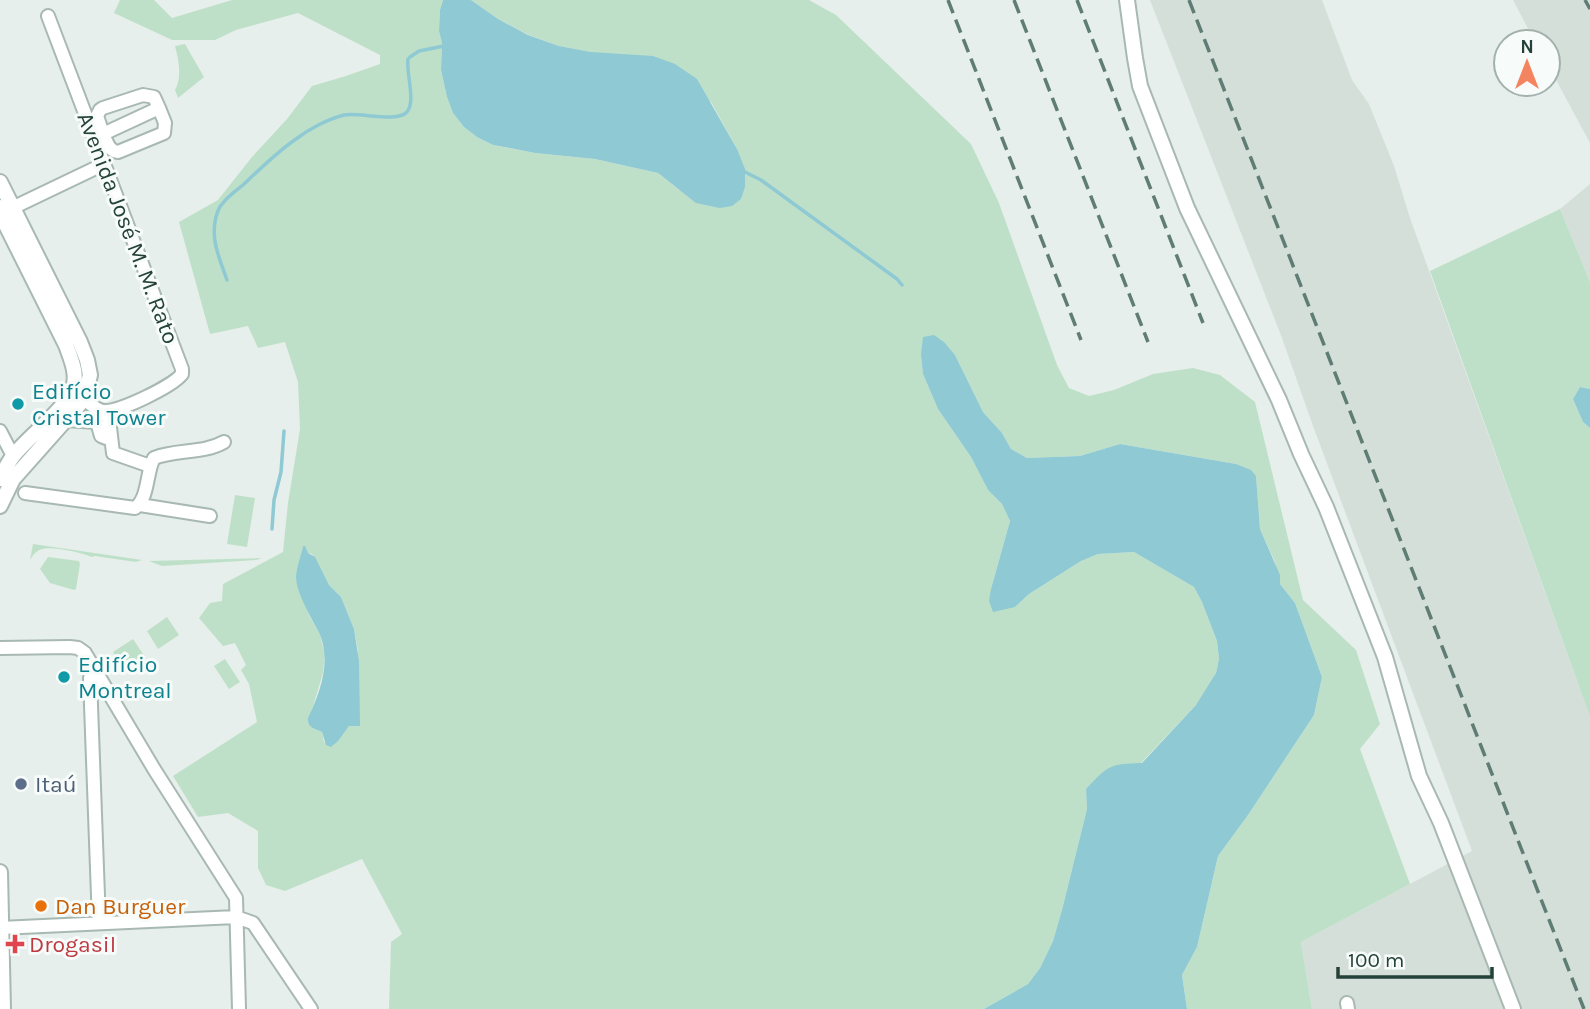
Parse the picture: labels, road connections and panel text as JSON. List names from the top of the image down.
{
  "streets": {
    "street": ["Avenida José M. M. Rato"]
  },
  "places": {
    "other": [
      "Edifício Cristal Tower",
      "Edifício Montreal",
      "Itaú",
      "Dan Burguer"
    ],
    "health": ["Drogasil"]
  },
  "scale_bar": "100 m",
  "north": "top"
}
